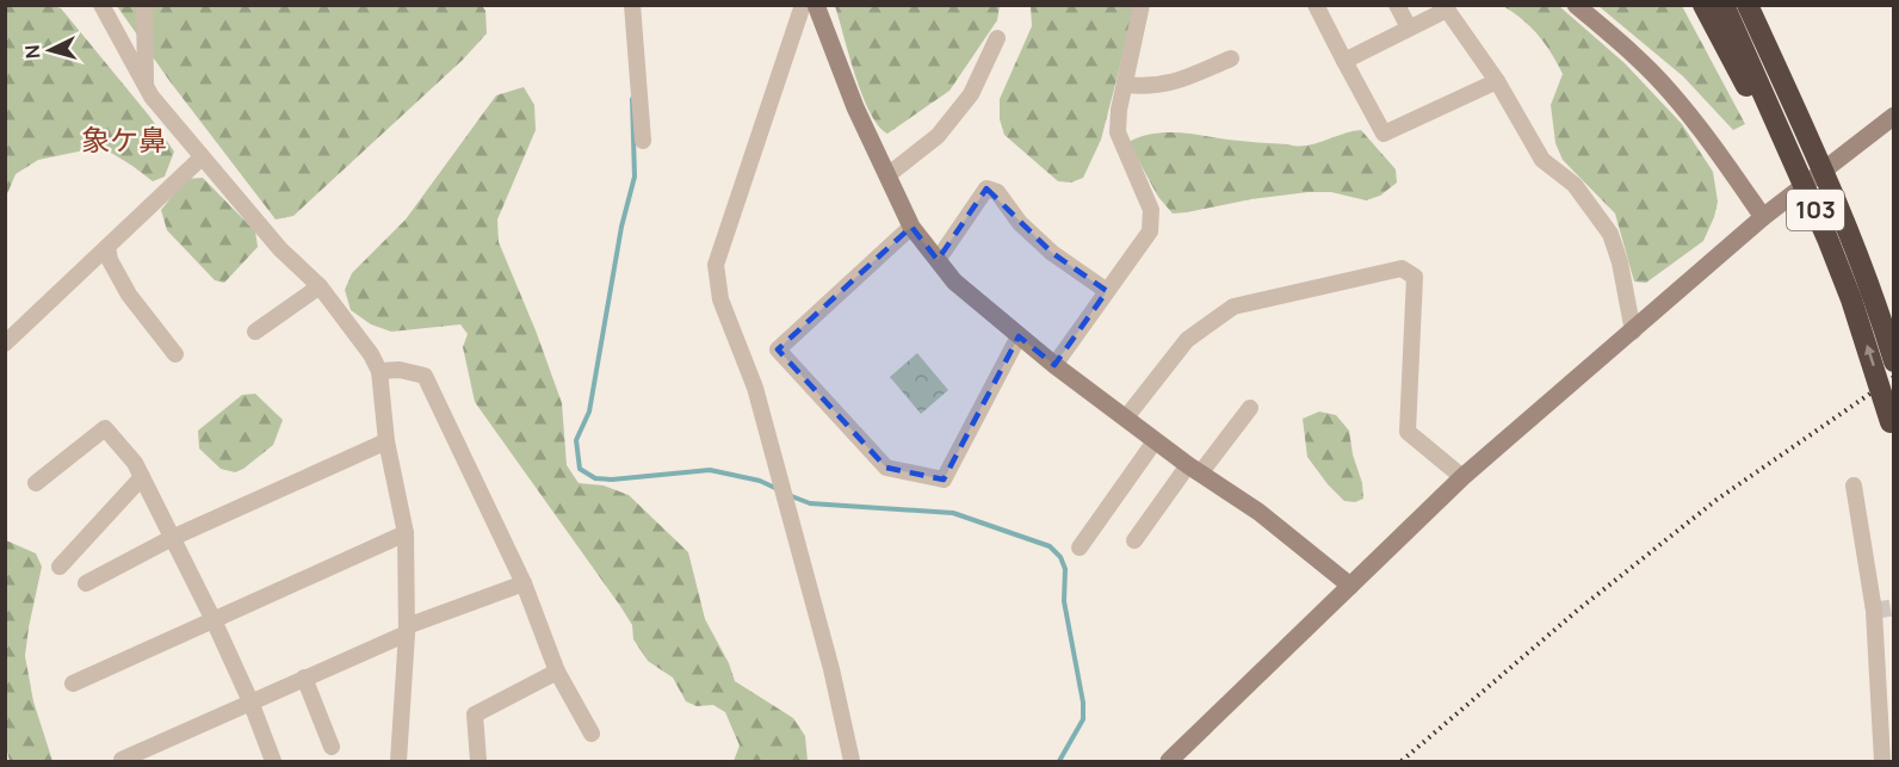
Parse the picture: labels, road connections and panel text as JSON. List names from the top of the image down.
{
  "streets": {
    "highway": ["103"]
  },
  "districts": ["象ケ鼻"],
  "north": "left"
}
